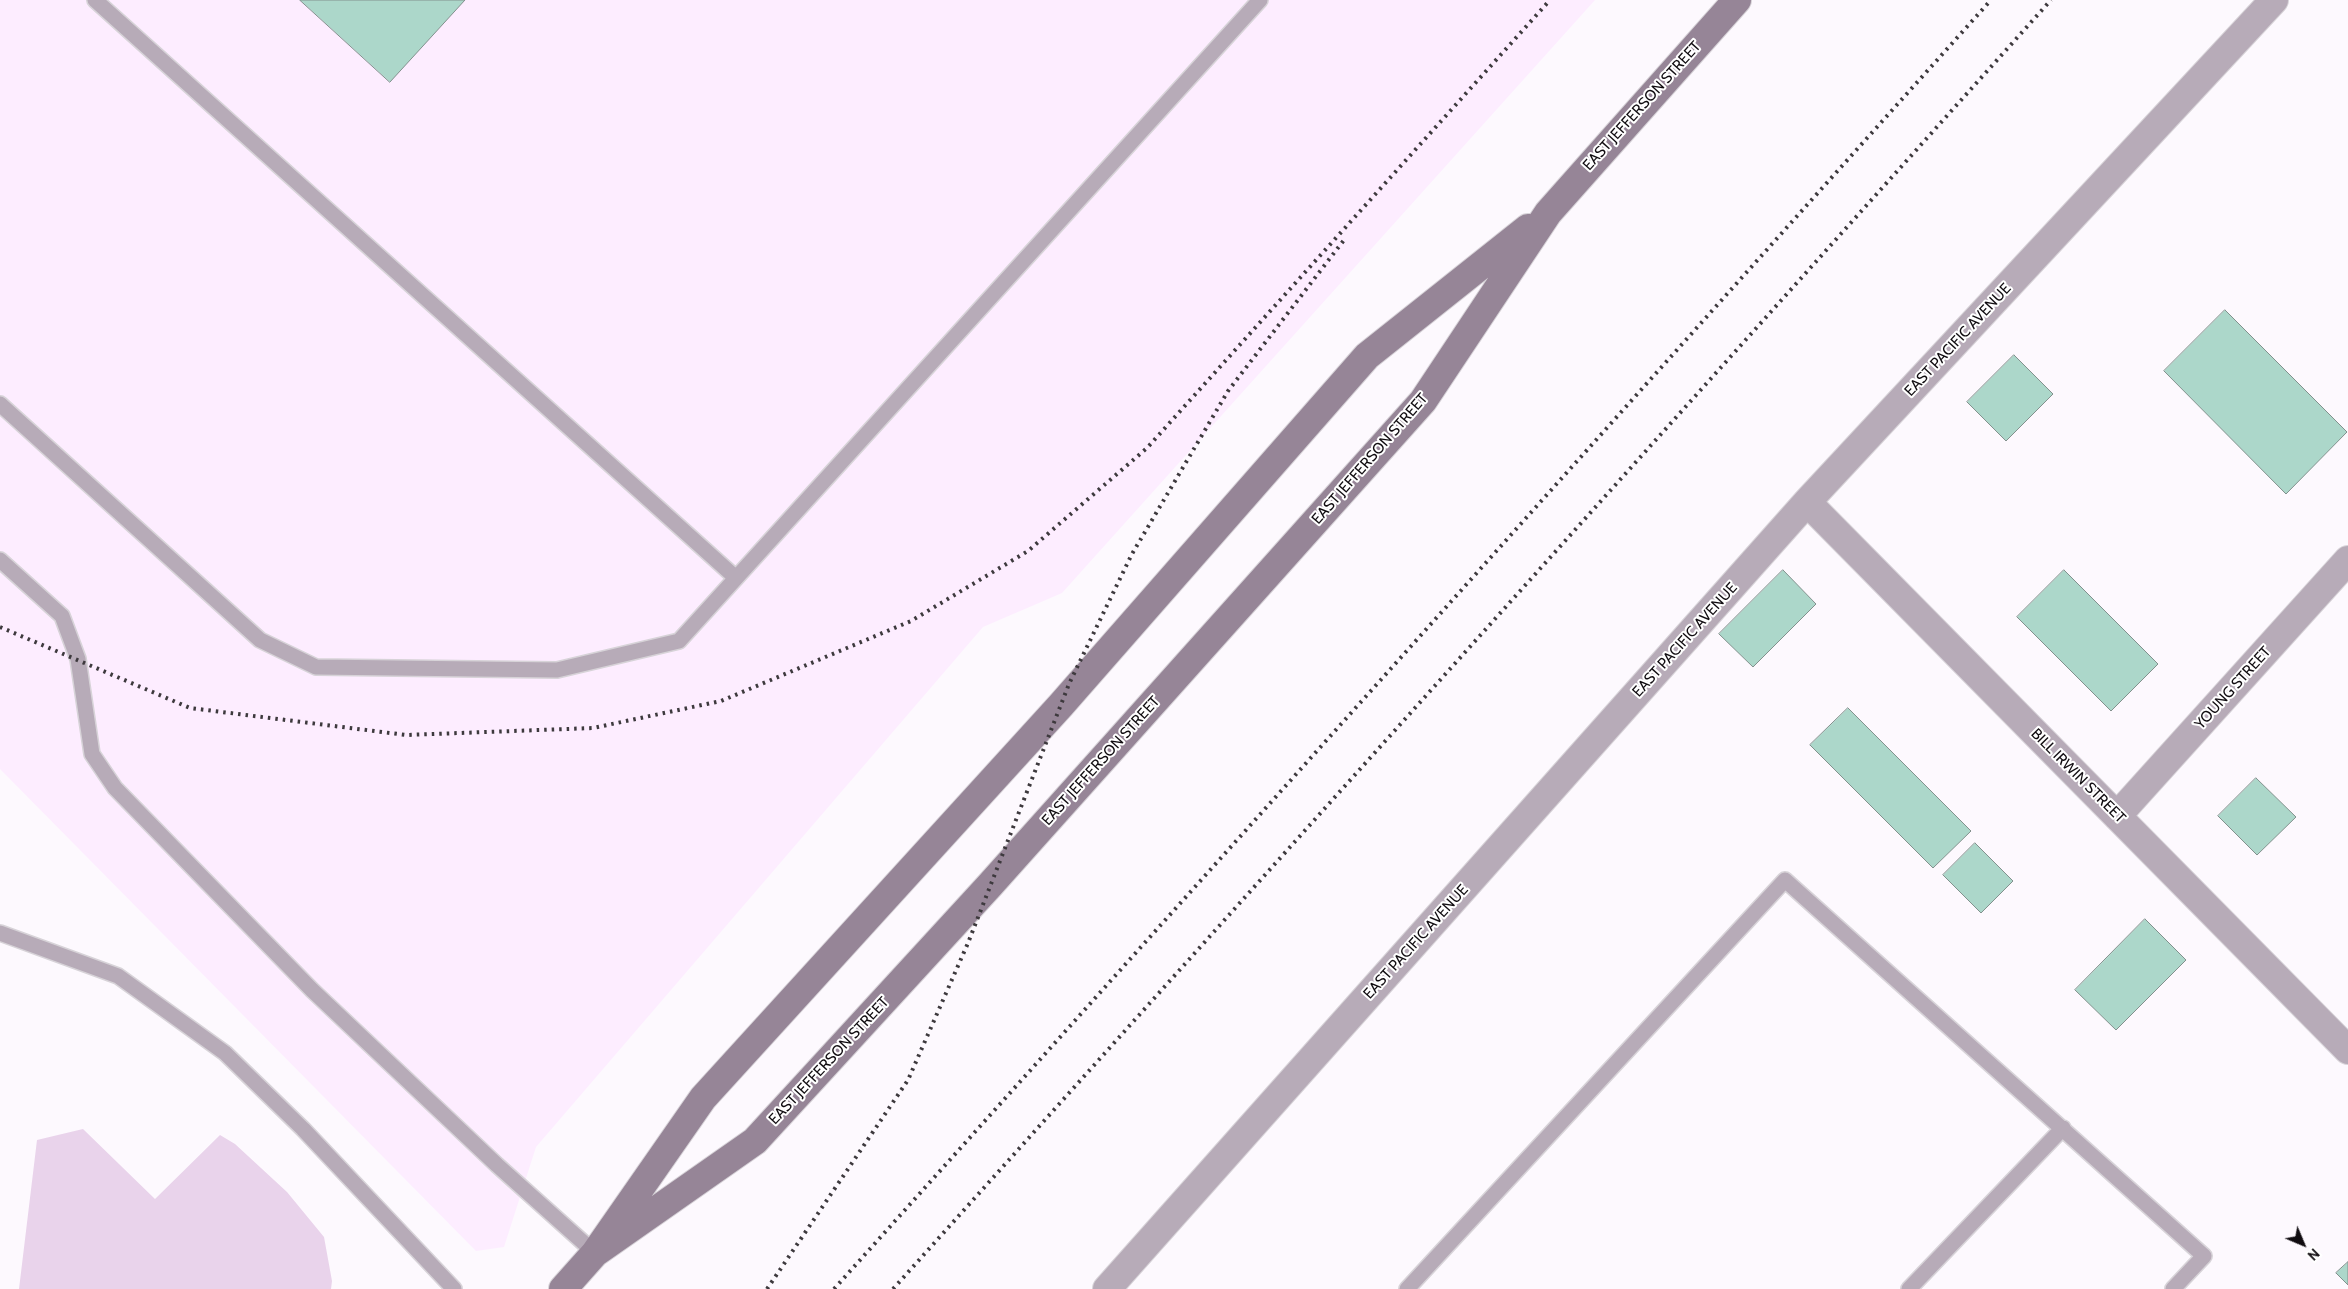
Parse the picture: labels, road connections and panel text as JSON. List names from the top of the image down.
{
  "streets": {
    "main road": ["EAST JEFFERSON STREET"],
    "street": ["EAST PACIFIC AVENUE", "YOUNG STREET", "BILL IRWIN STREET"]
  },
  "crossings": [
    ["EAST PACIFIC AVENUE", "BILL IRWIN STREET"],
    ["YOUNG STREET", "BILL IRWIN STREET"]
  ],
  "north": "bottom right"
}
